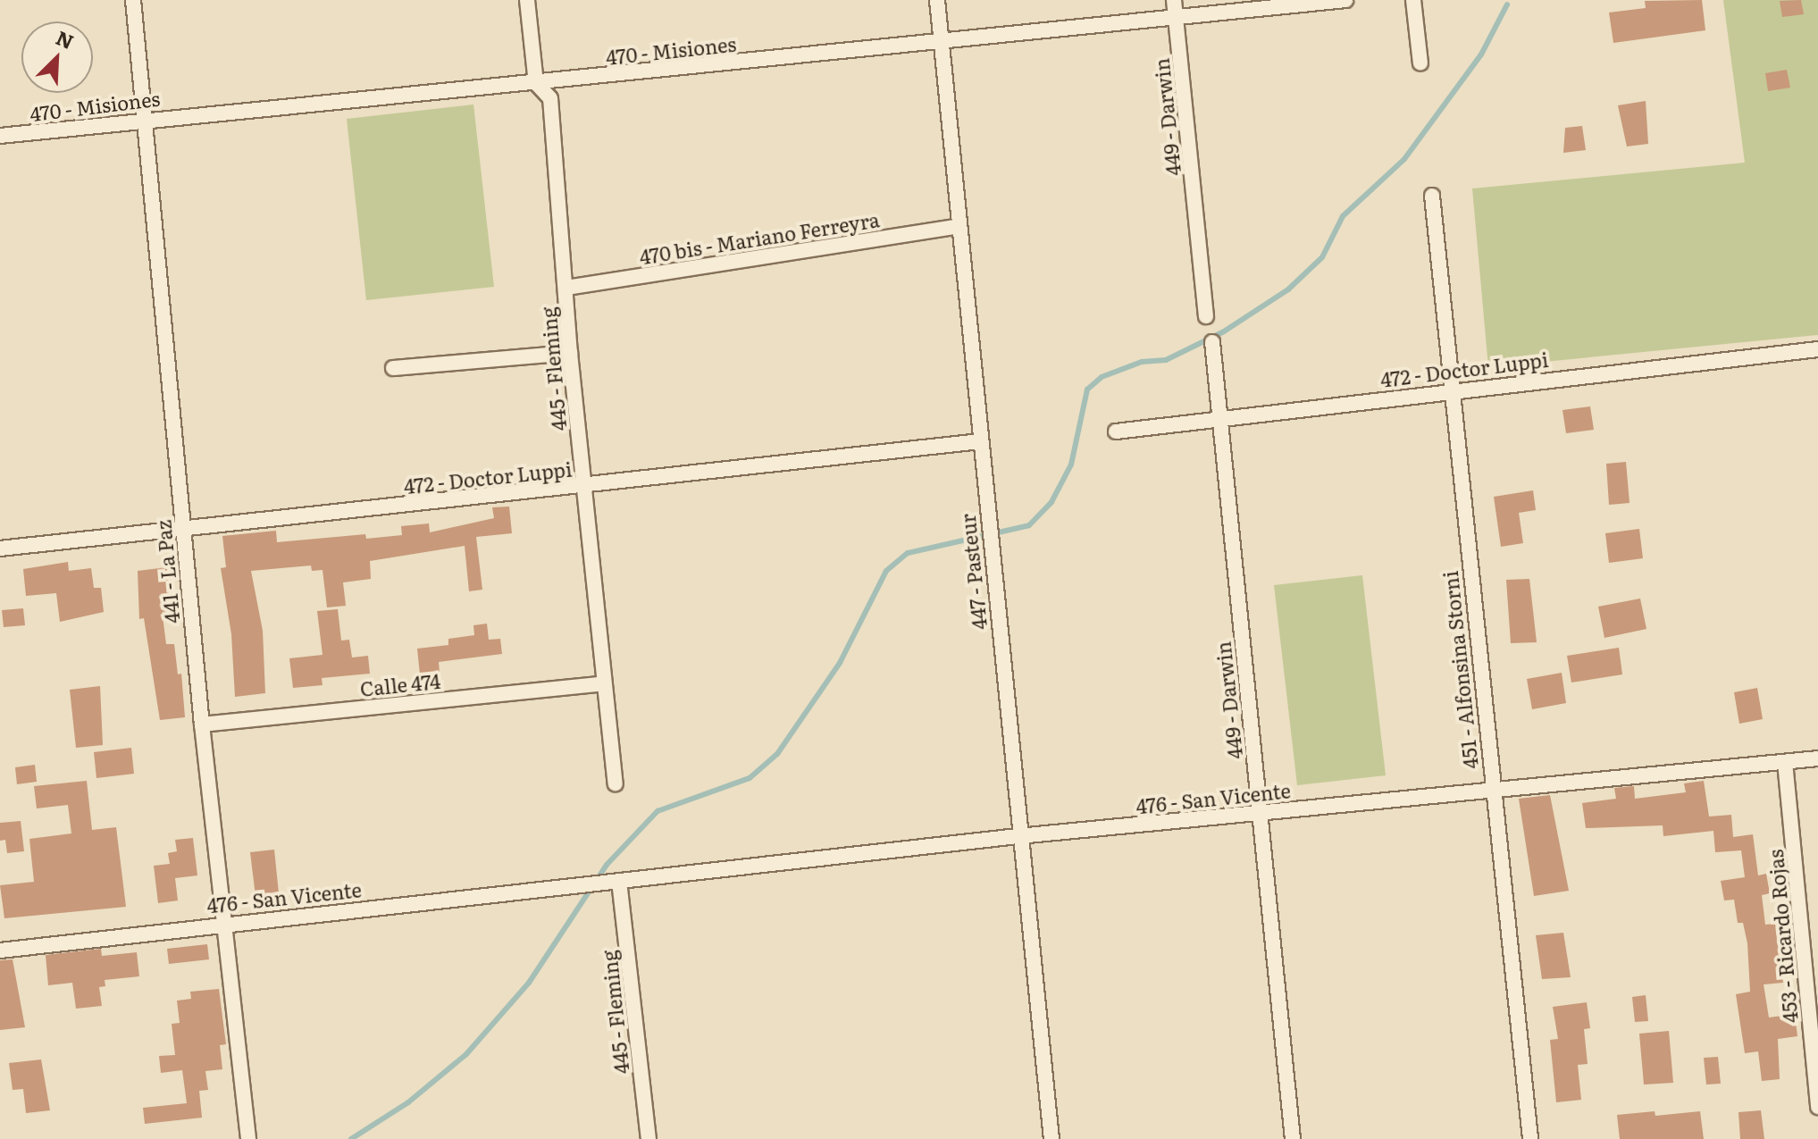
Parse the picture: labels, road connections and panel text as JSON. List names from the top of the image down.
{
  "streets": {
    "street": [
      "470 - Misiones",
      "449 - Darwin",
      "470 bis - Mariano Ferreyra",
      "445 - Fleming",
      "472 - Doctor Luppi",
      "441 - La Paz",
      "447 - Pasteur",
      "451 - Alfonsina Storni",
      "Calle 474",
      "476 - San Vicente",
      "453 - Ricardo Rojas"
    ]
  },
  "crossings": [
    ["470 - Misiones", "449 - Darwin"],
    ["470 - Misiones", "445 - Fleming"],
    ["470 - Misiones", "441 - La Paz"],
    ["470 - Misiones", "447 - Pasteur"],
    ["449 - Darwin", "472 - Doctor Luppi"],
    ["449 - Darwin", "476 - San Vicente"],
    ["470 bis - Mariano Ferreyra", "445 - Fleming"],
    ["470 bis - Mariano Ferreyra", "447 - Pasteur"],
    ["445 - Fleming", "472 - Doctor Luppi"],
    ["445 - Fleming", "Calle 474"],
    ["445 - Fleming", "476 - San Vicente"],
    ["472 - Doctor Luppi", "441 - La Paz"],
    ["472 - Doctor Luppi", "447 - Pasteur"],
    ["472 - Doctor Luppi", "451 - Alfonsina Storni"],
    ["441 - La Paz", "Calle 474"],
    ["441 - La Paz", "476 - San Vicente"],
    ["447 - Pasteur", "476 - San Vicente"],
    ["451 - Alfonsina Storni", "476 - San Vicente"],
    ["476 - San Vicente", "453 - Ricardo Rojas"]
  ],
  "north": "top right"
}
